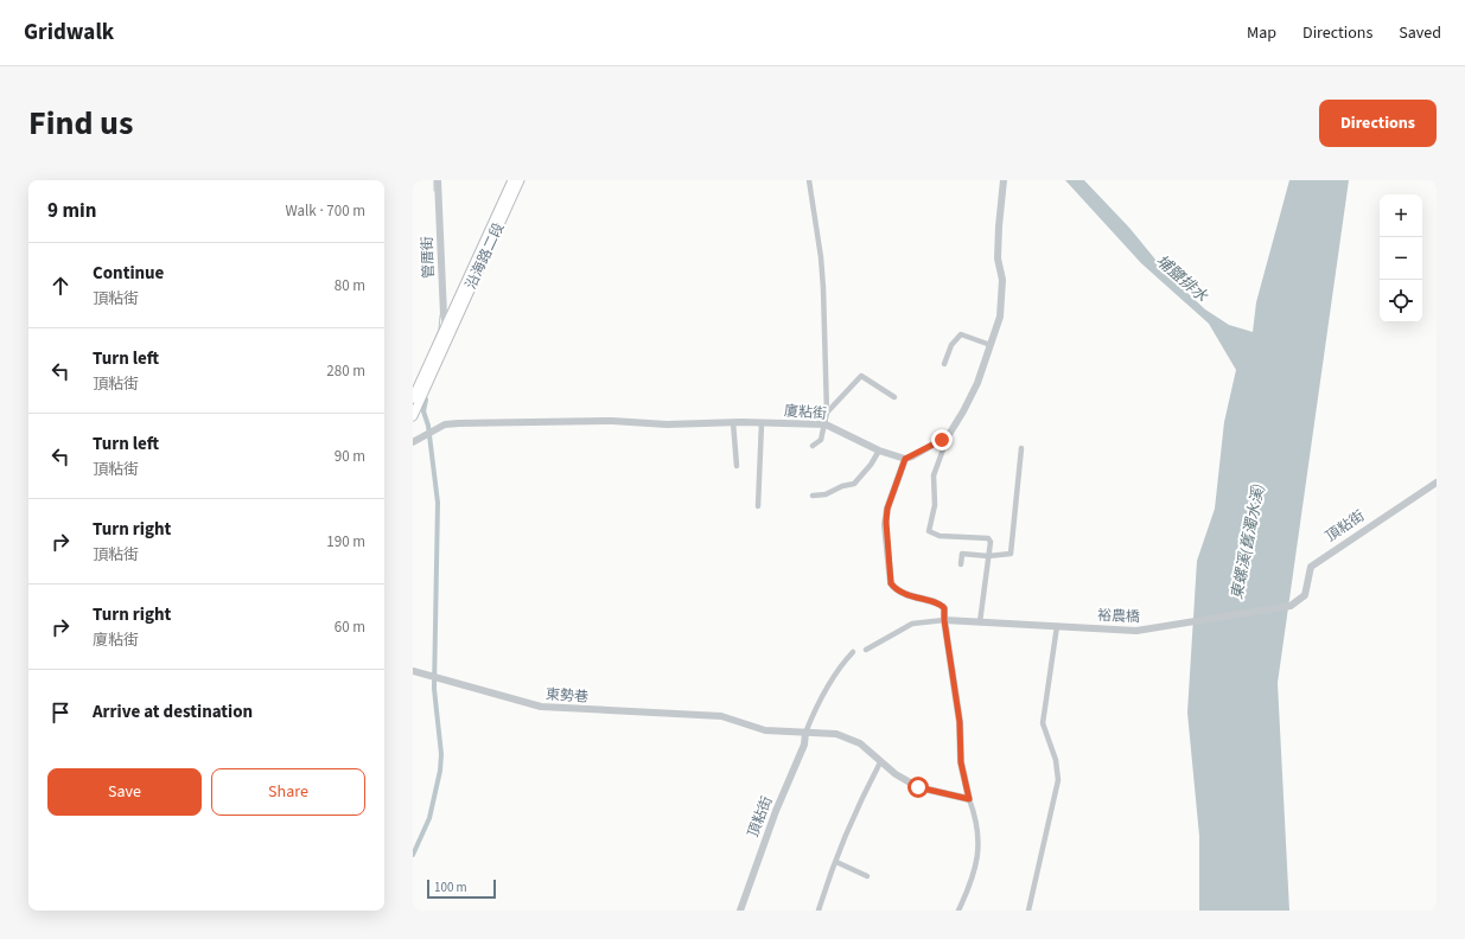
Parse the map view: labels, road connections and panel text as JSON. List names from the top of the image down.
{
  "streets": {
    "main road": ["沿海路二段"],
    "street": [
      "管厝街",
      "廈粘街",
      "頂粘街",
      "裕農橋",
      "東勢巷"
    ]
  },
  "crossings": [
    ["沿海路二段", "管厝街"],
    ["頂粘街", "裕農橋"],
    ["頂粘街", "東勢巷"]
  ],
  "water": ["埔鹽排水", "東螺溪(舊濁水溪)"],
  "scale_bar": "100 m",
  "page": {
    "header": "Gridwalk",
    "nav": ["Map", "Directions", "Saved"],
    "title": "Find us",
    "buttons": [
      "Directions",
      ["Save", "Share"]
    ],
    "heading": ["9 min", "Walk · 700 m"],
    "map_buttons": ["+", "−"],
    "list": [
      ["Continue", "頂粘街", "80 m"],
      ["Turn left", "頂粘街", "280 m"],
      ["Turn left", "頂粘街", "90 m"],
      ["Turn right", "頂粘街", "190 m"],
      ["Turn right", "廈粘街", "60 m"],
      "Arrive at destination"
    ],
    "scale": "100 m"
  }
}
